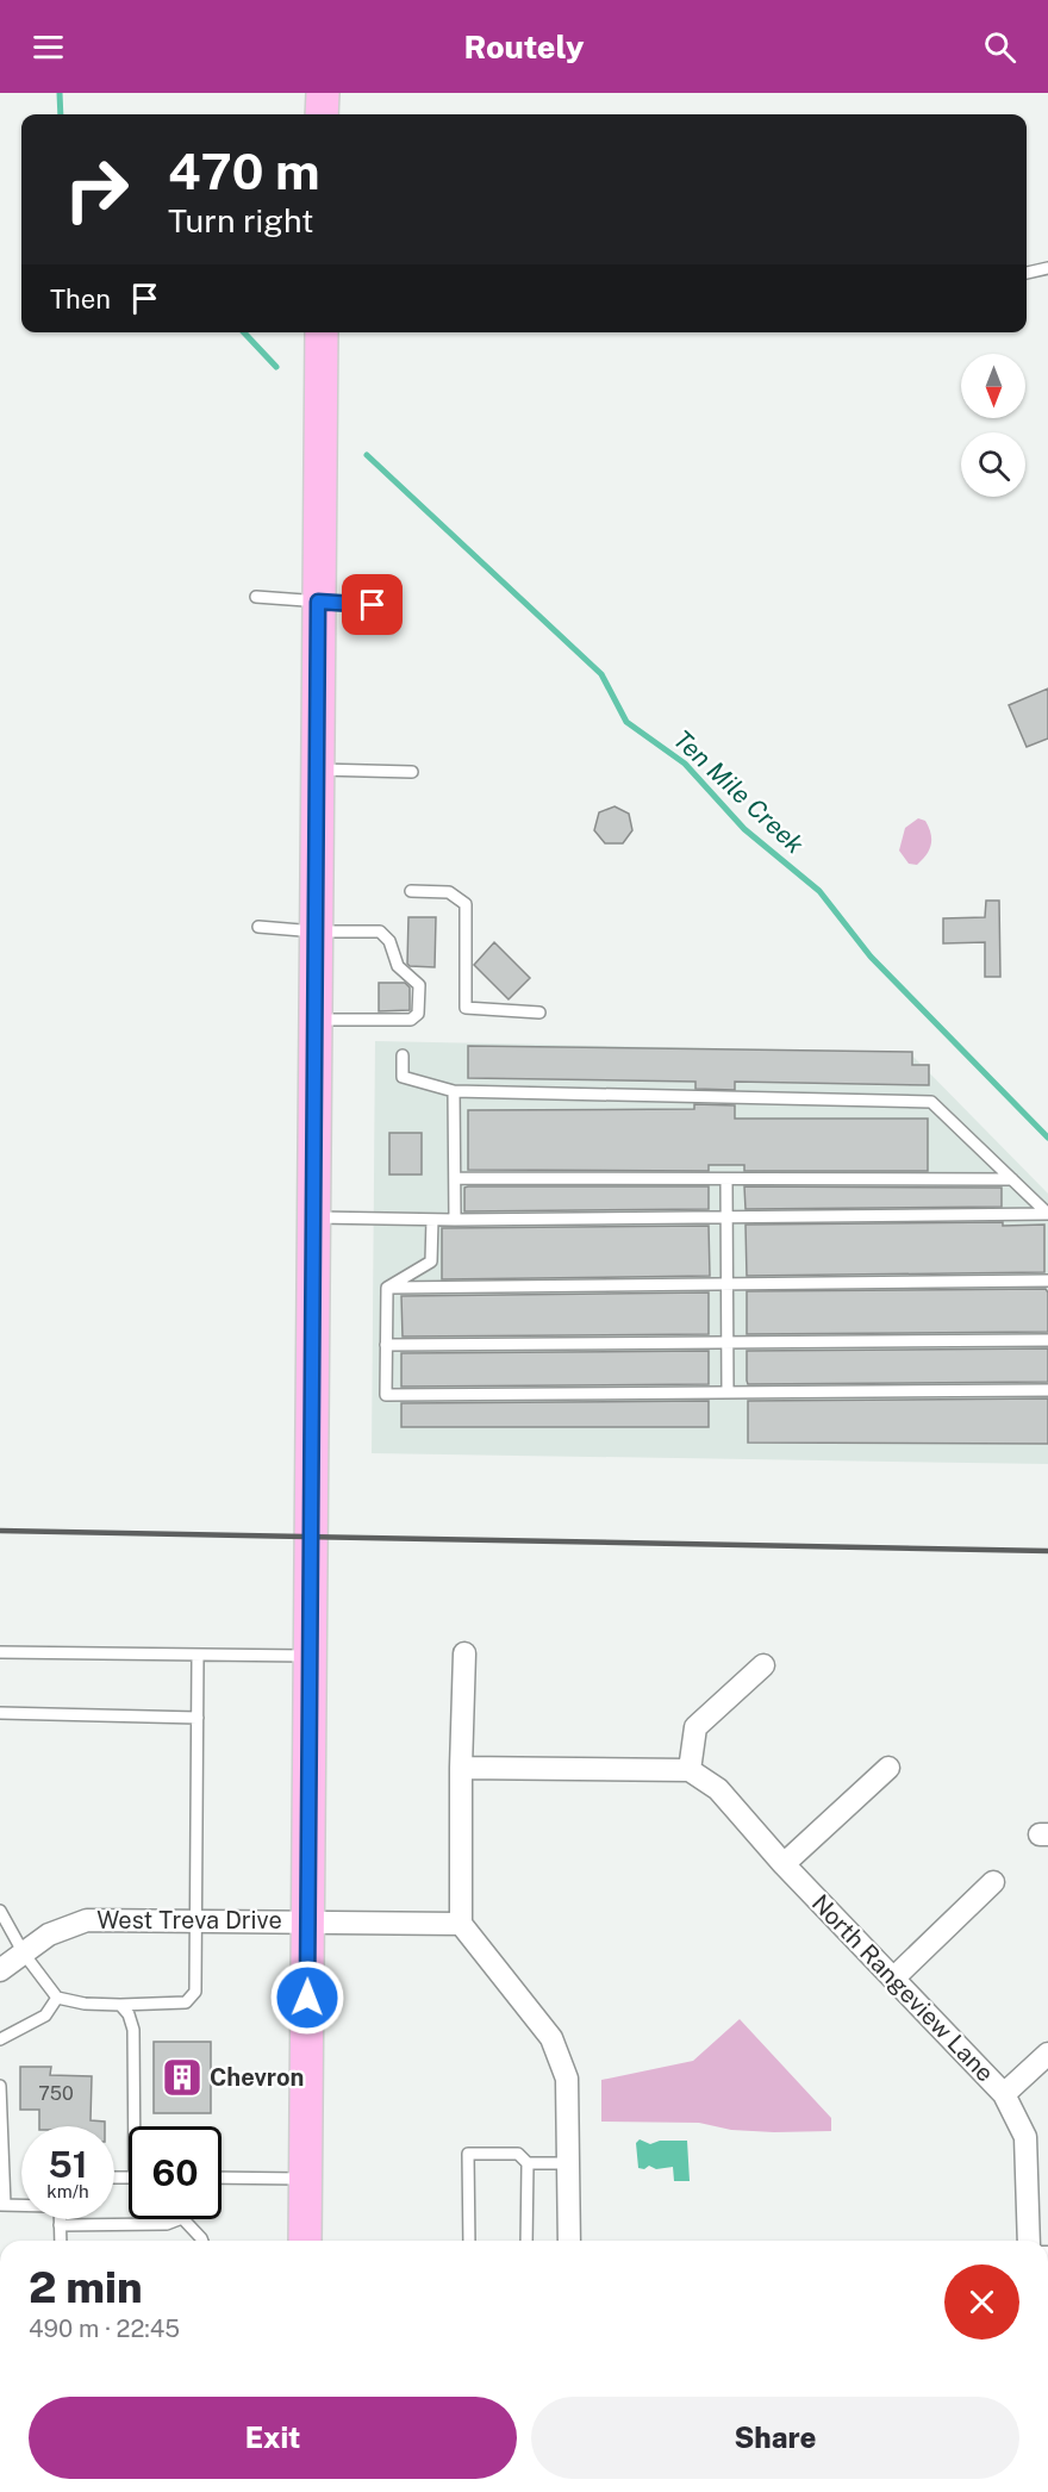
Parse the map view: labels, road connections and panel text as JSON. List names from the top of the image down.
{
  "streets": {
    "street": ["West Treva Drive", "North Rangeview Lane"]
  },
  "water": ["Ten Mile Creek"],
  "places": {
    "building": ["Chevron"]
  },
  "house_numbers": ["750"],
  "north": "bottom",
  "page": {
    "header": "Routely",
    "turn": ["470 m", "Turn right"],
    "then": "Then",
    "speed": "51 km/h",
    "limit": "60",
    "heading": ["2 min", "490 m · 22:45"],
    "buttons": ["Exit", "Share"]
  }
}
